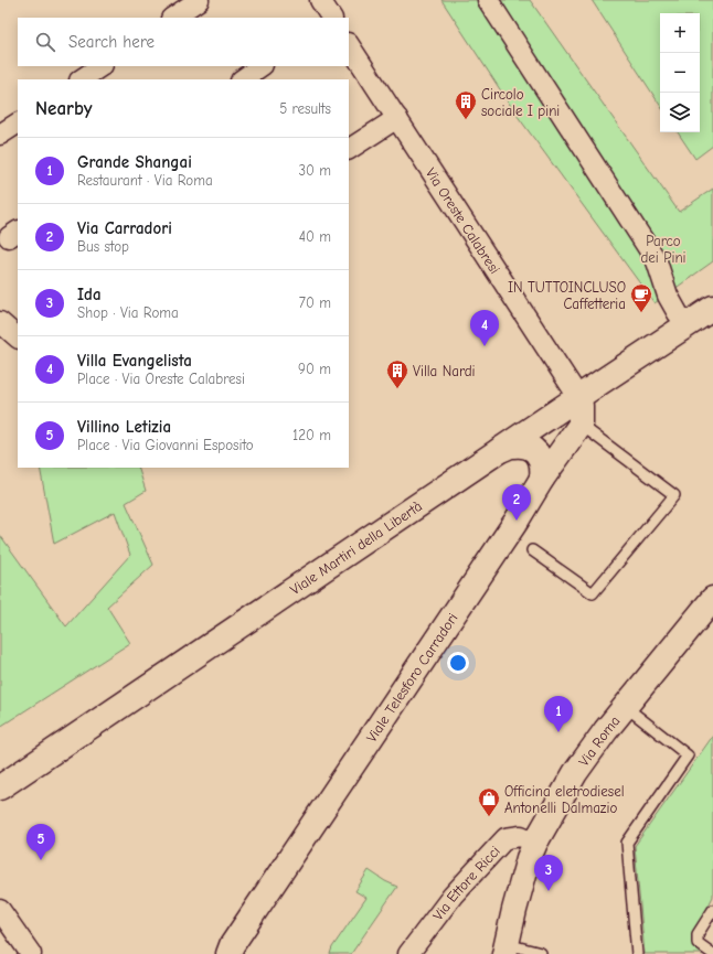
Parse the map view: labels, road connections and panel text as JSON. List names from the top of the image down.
{
  "streets": {
    "main road": ["Viale Martiri della Libertà", "Viale Telesforo Carradori", "Via Roma"],
    "street": ["Via Oreste Calabresi", "Via Ettore Ricci"]
  },
  "crossings": [
    ["Via Oreste Calabresi", "Viale Martiri della Libertà"],
    ["Via Roma", "Via Ettore Ricci"]
  ],
  "parks": ["Parco dei Pini"],
  "places": {
    "building": ["Circolo sociale I pini", "Villa Nardi"],
    "cafe": ["IN TUTTOINCLUSO Caffetteria"],
    "shop": ["Officina eletrodiesel Antonelli Dalmazio"]
  },
  "page": {
    "map_buttons": ["+", "−"],
    "search": "Search here",
    "heading": ["Nearby", "5 results"],
    "list": [
      {
        "mark": "1",
        "name": "Grande Shangai",
        "note": "Restaurant · Via Roma",
        "value": "30 m"
      },
      {
        "mark": "2",
        "name": "Via Carradori",
        "note": "Bus stop",
        "value": "40 m"
      },
      {
        "mark": "3",
        "name": "Ida",
        "note": "Shop · Via Roma",
        "value": "70 m"
      },
      {
        "mark": "4",
        "name": "Villa Evangelista",
        "note": "Place · Via Oreste Calabresi",
        "value": "90 m"
      },
      {
        "mark": "5",
        "name": "Villino Letizia",
        "note": "Place · Via Giovanni Esposito",
        "value": "120 m"
      }
    ],
    "pins": [
      "4",
      "2",
      "1",
      "5",
      "3"
    ]
  }
}
